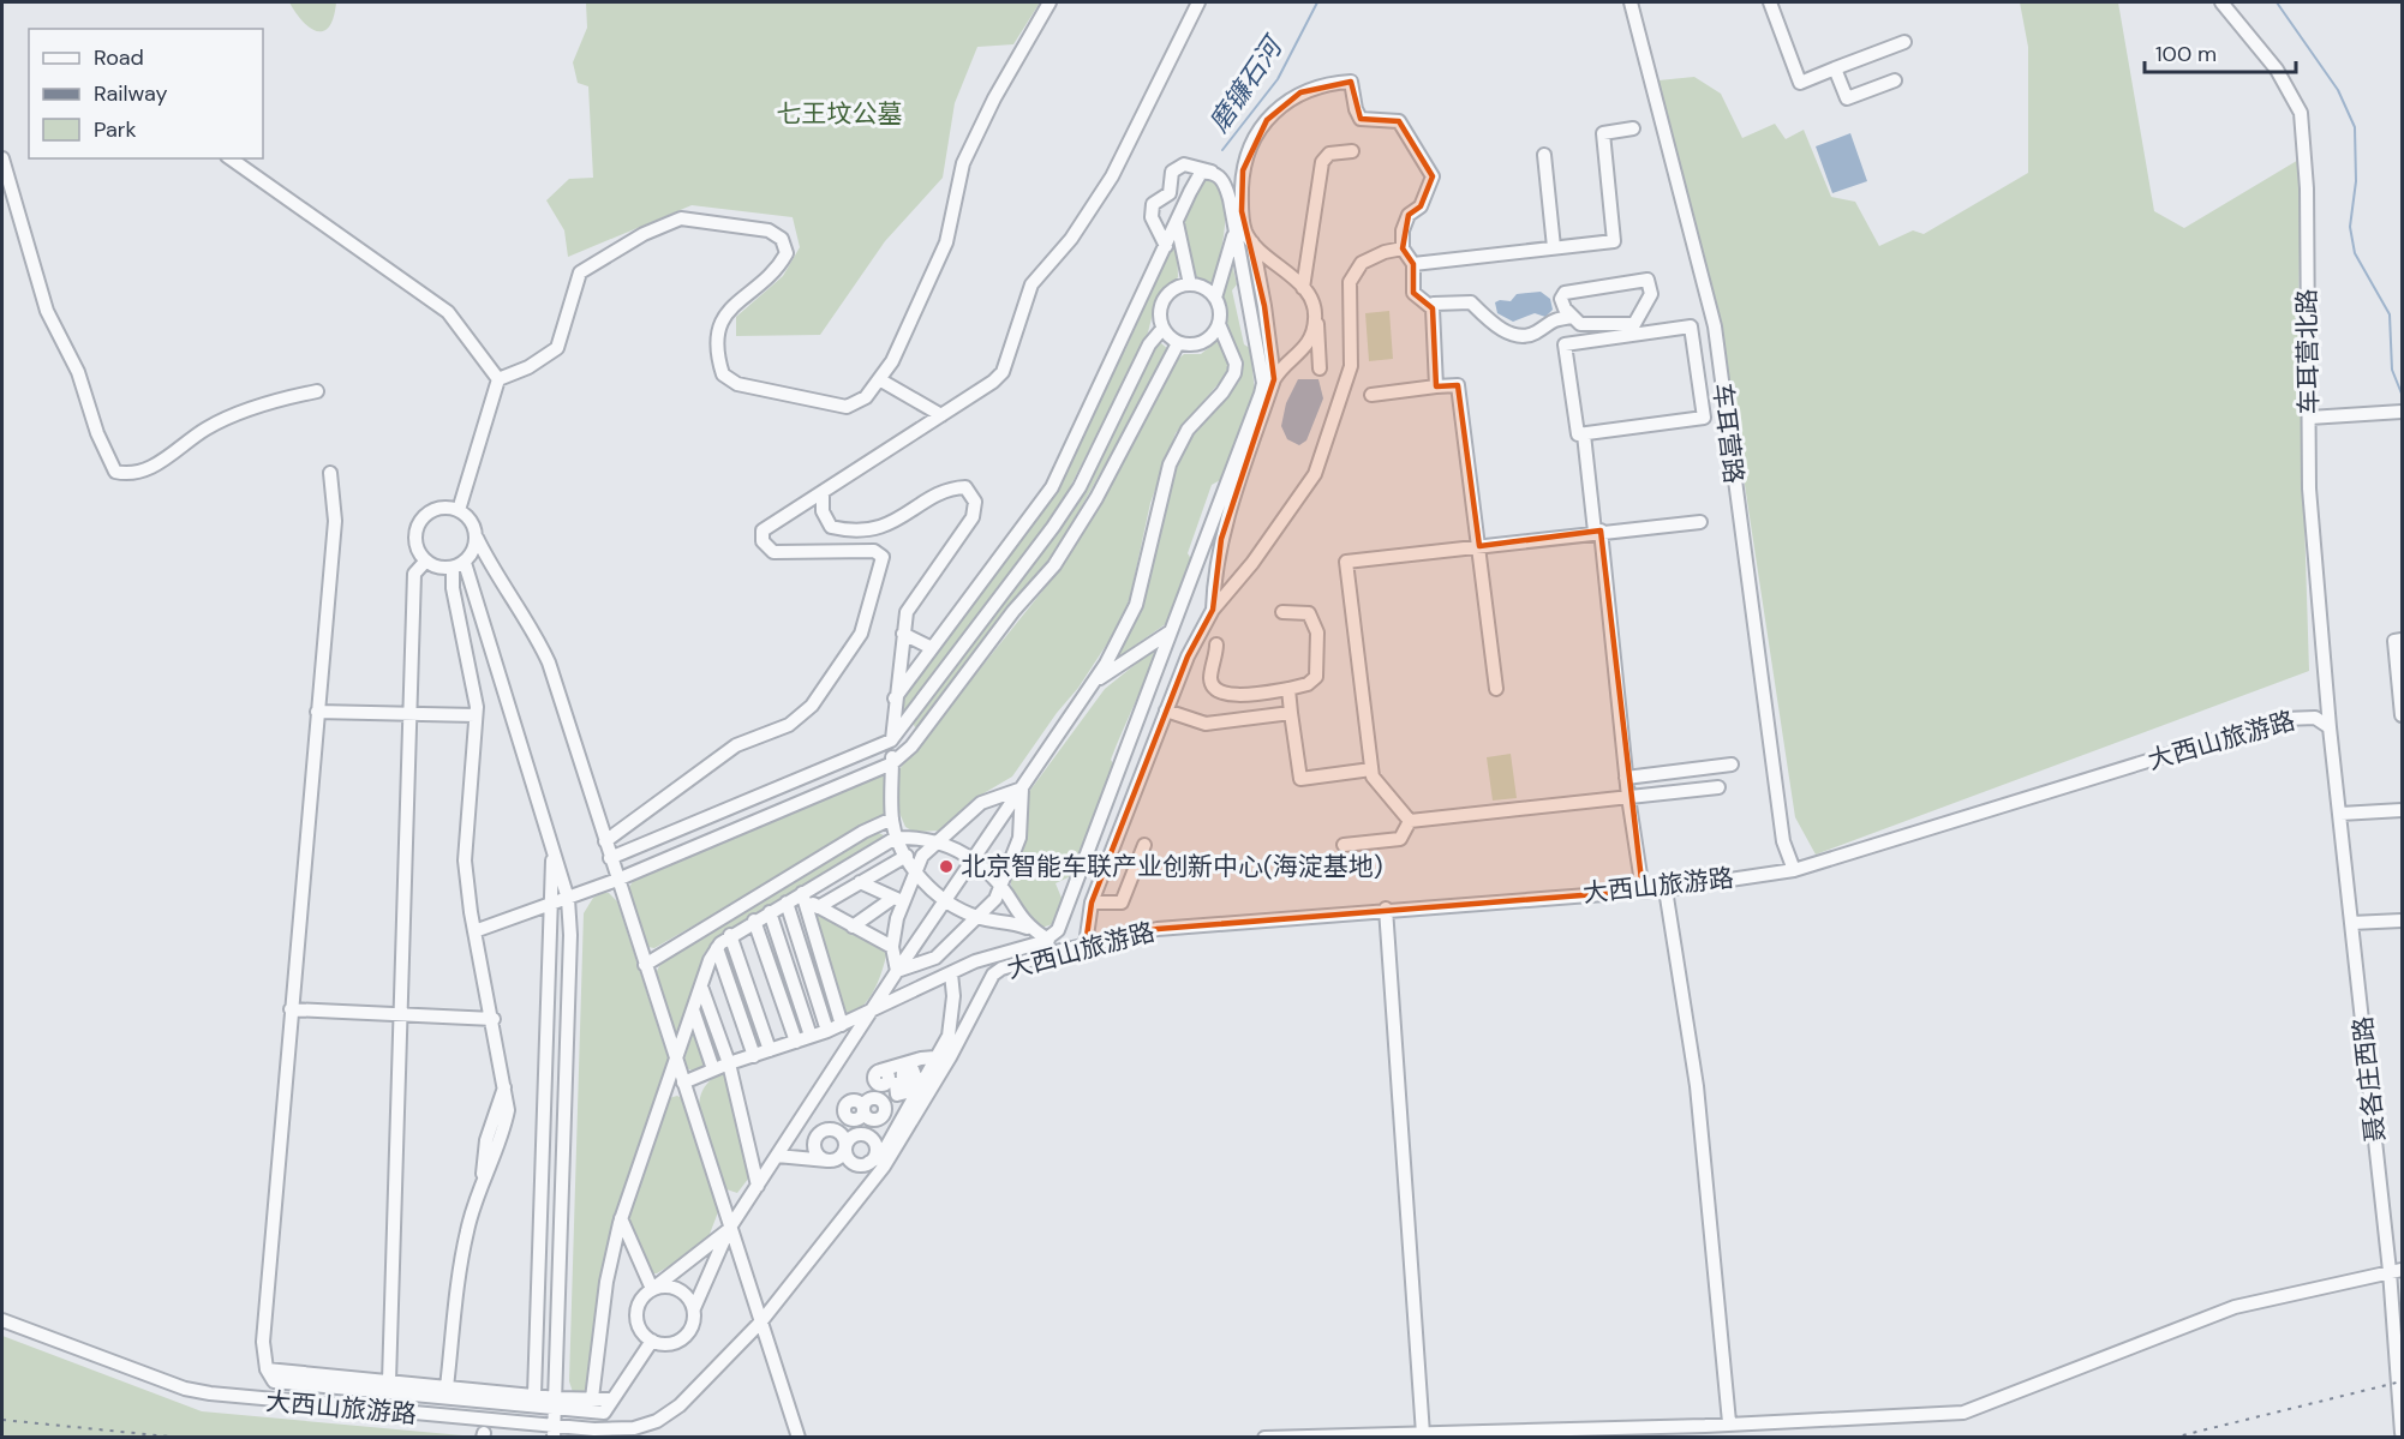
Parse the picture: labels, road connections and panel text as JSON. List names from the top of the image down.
{
  "streets": {
    "street": [
      "车耳营北路",
      "车耳营路",
      "大西山旅游路",
      "聂各庄西路"
    ]
  },
  "crossings": [
    ["车耳营北路", "大西山旅游路"],
    ["车耳营北路", "聂各庄西路"],
    ["车耳营路", "大西山旅游路"],
    ["大西山旅游路", "聂各庄西路"]
  ],
  "water": ["磨镰石河"],
  "parks": ["七王坟公墓"],
  "places": ["北京智能车联产业创新中心(海淀基地)"],
  "legend": ["Road", "Railway", "Park"],
  "scale_bar": "100 m"
}
